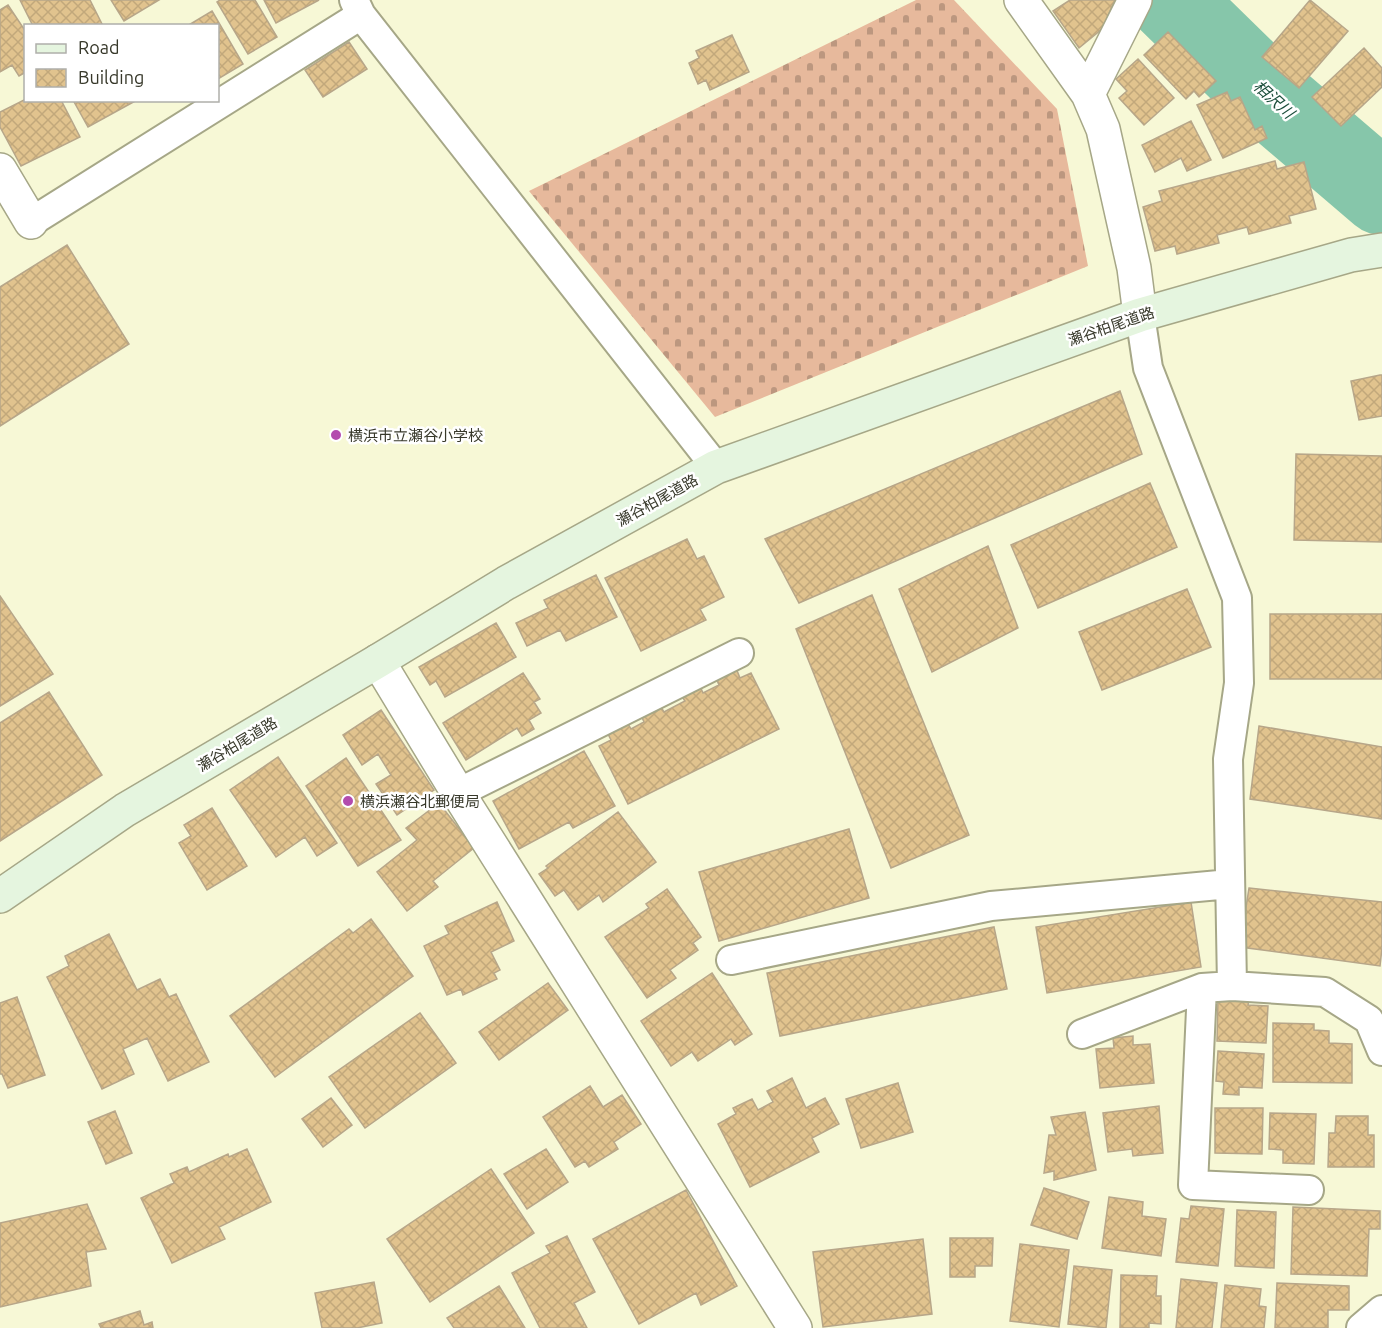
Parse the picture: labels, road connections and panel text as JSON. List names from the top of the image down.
{
  "streets": {
    "main road": ["瀬谷柏尾道路"]
  },
  "water": ["相沢川"],
  "places": ["横浜市立瀬谷小学校", "横浜瀬谷北郵便局"],
  "legend": ["Road", "Building"]
}
